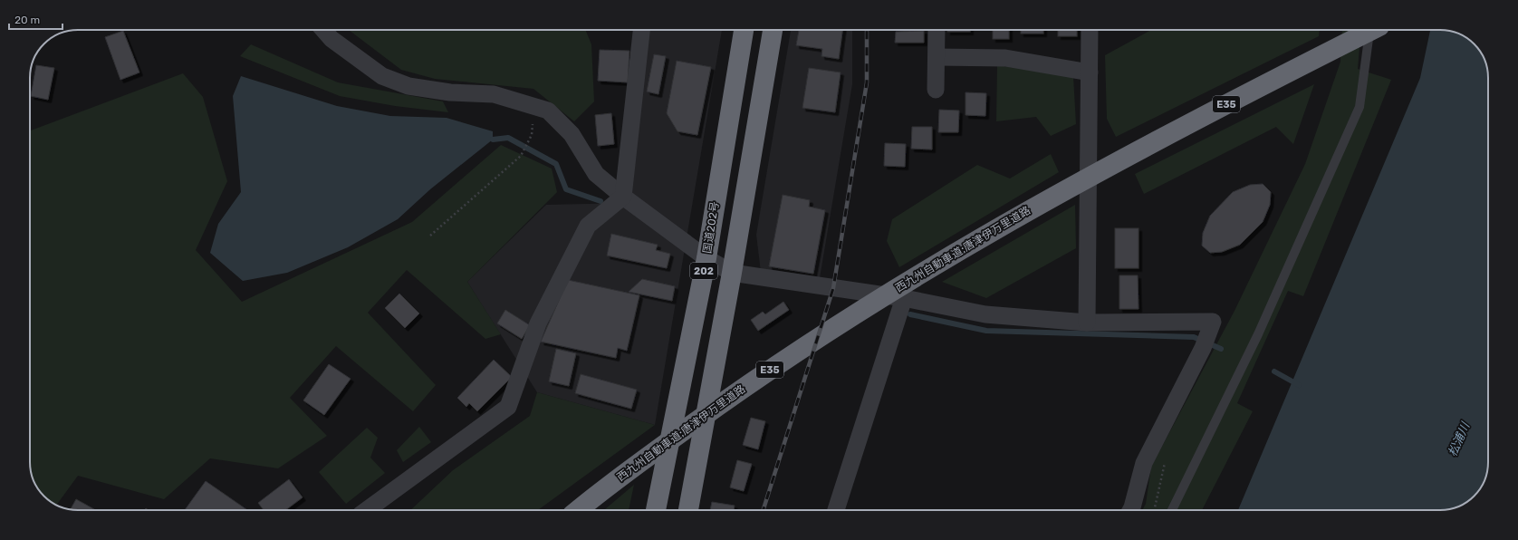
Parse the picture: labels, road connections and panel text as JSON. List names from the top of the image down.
{
  "streets": {
    "highway": [
      "E35",
      "国道202号",
      "西九州自動車道;唐津伊万里道路",
      "202"
    ]
  },
  "water": ["松浦川"],
  "scale_bar": "20 m"
}
